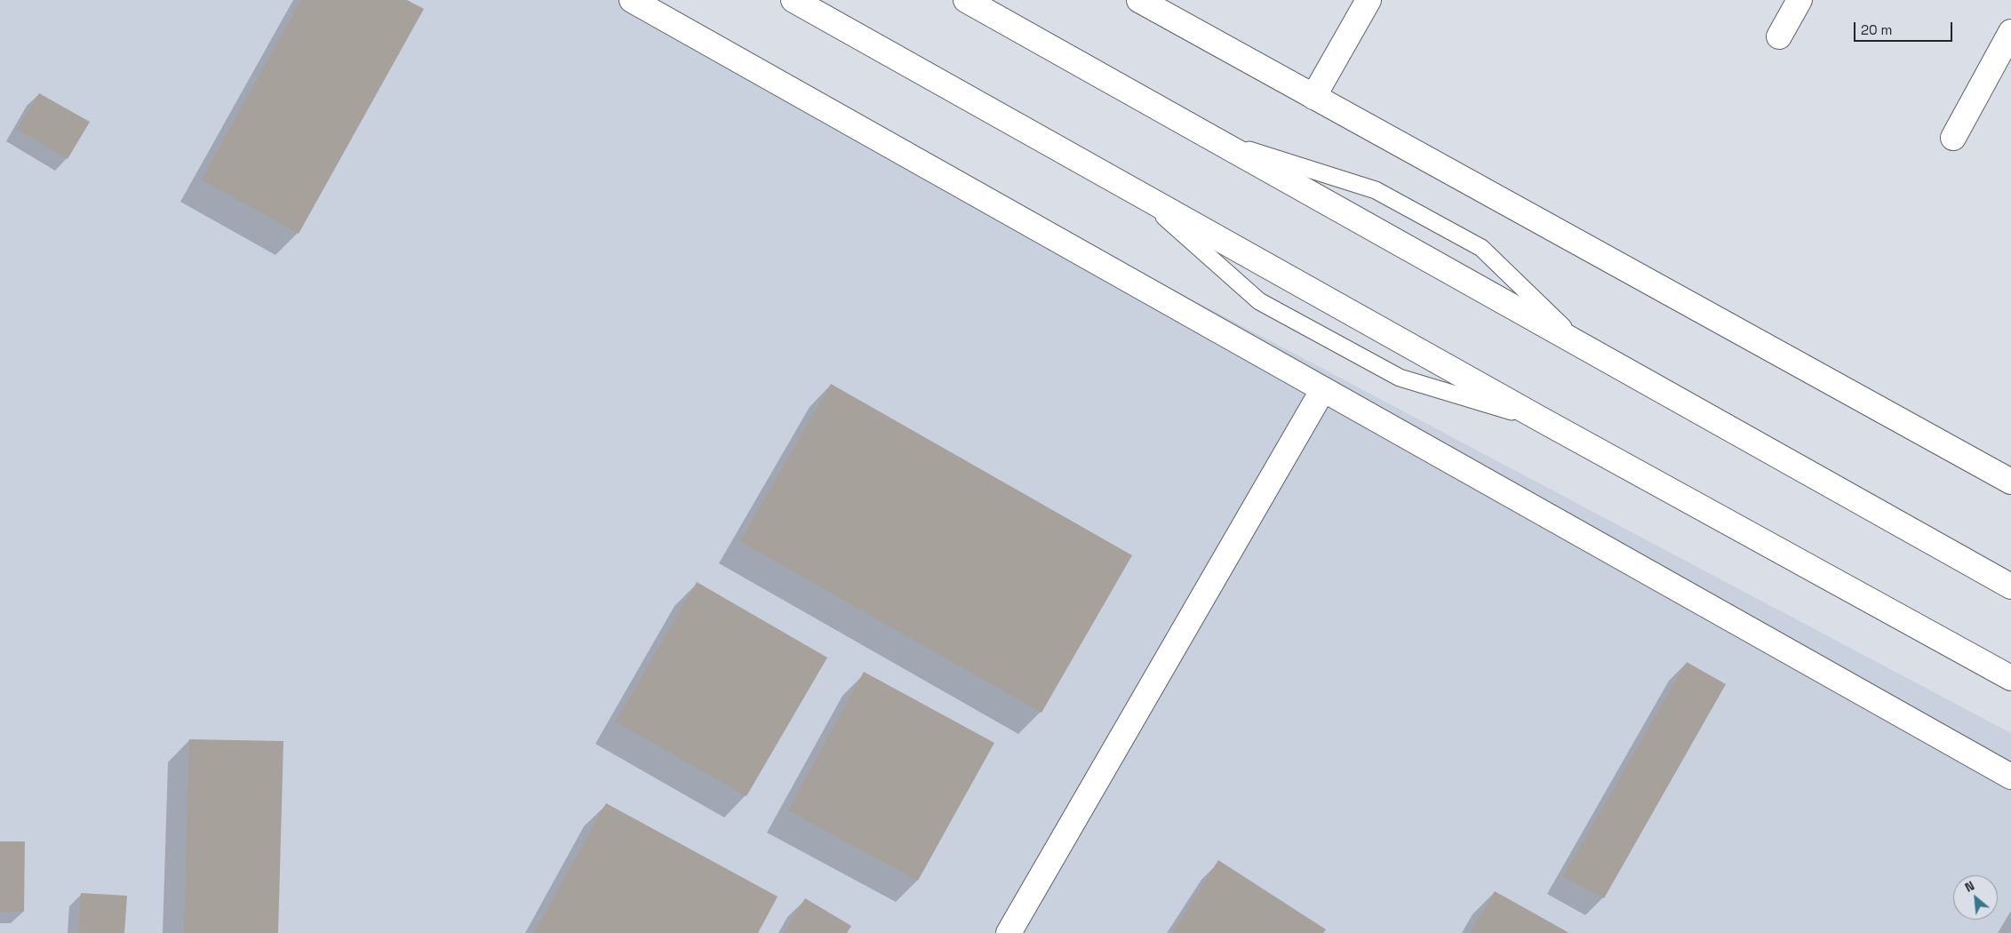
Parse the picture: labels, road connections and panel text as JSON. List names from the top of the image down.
{
  "scale_bar": "20 m",
  "north": "top left"
}
